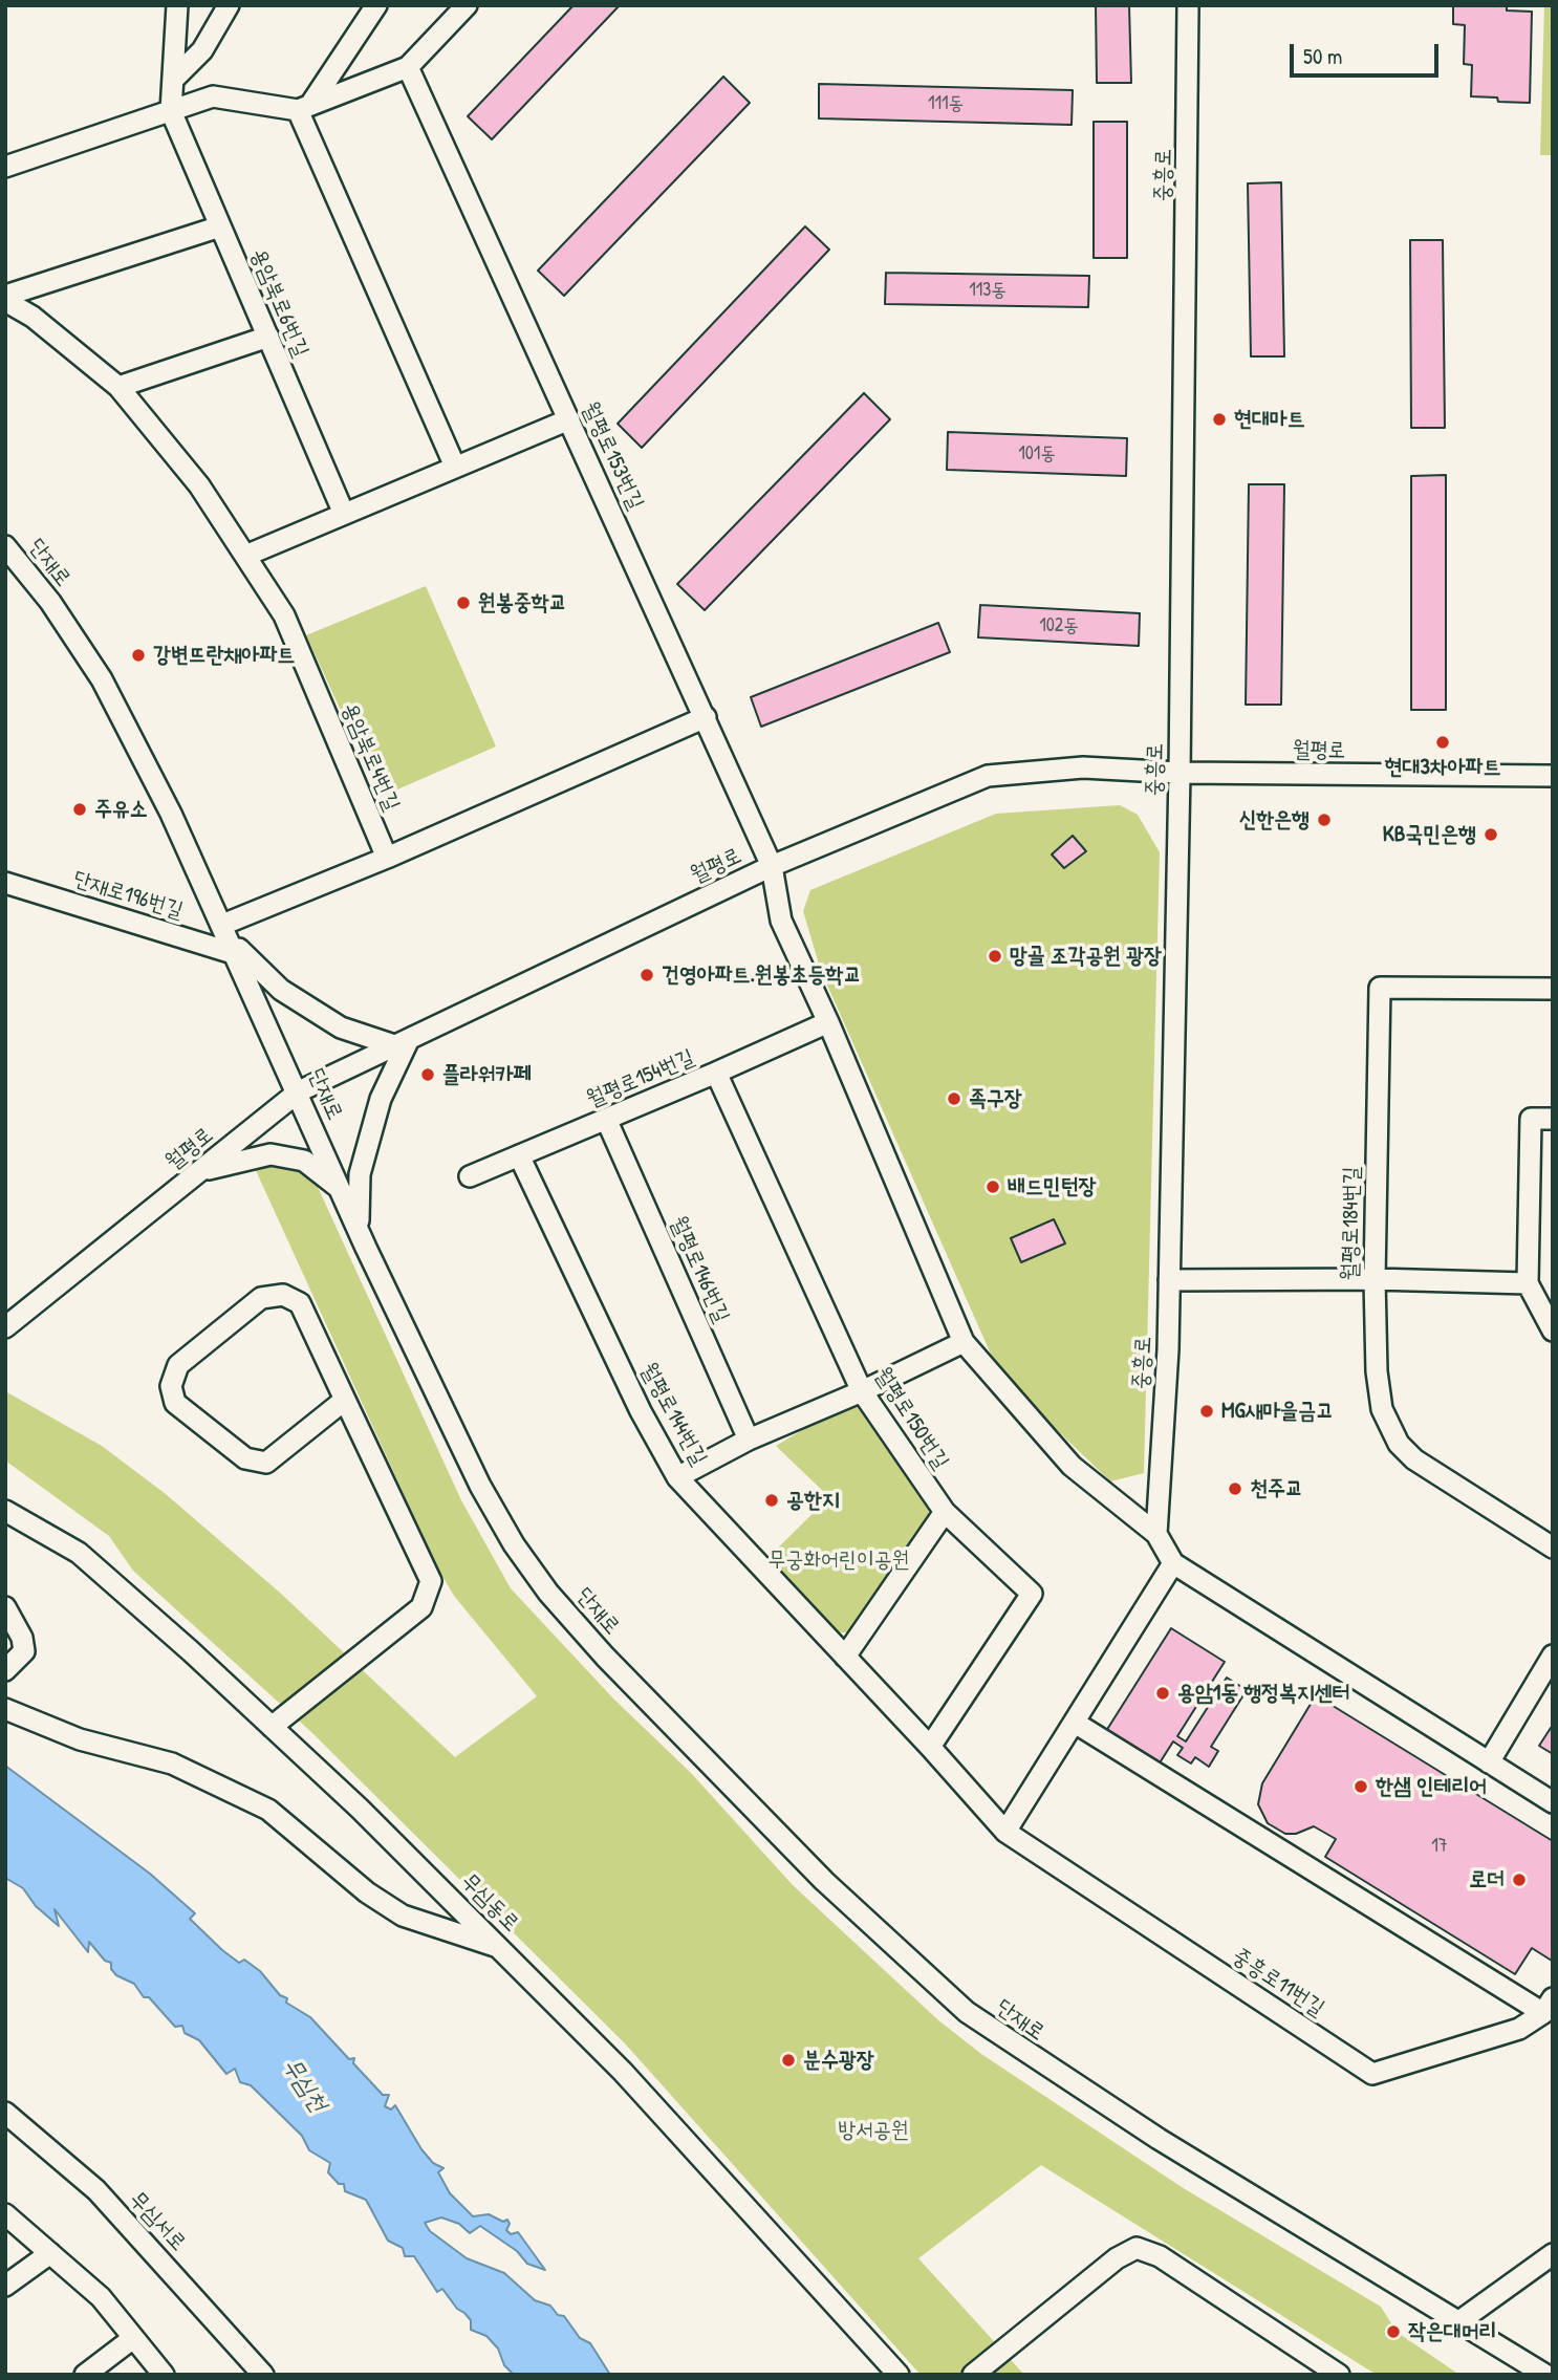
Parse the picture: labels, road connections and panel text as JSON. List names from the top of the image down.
{
  "streets": {
    "street": [
      "중흥로",
      "용암북로6번길",
      "월평로153번길",
      "단재로",
      "월평로",
      "용암북로4번길",
      "단재로196번길",
      "월평로154번길",
      "월평로184번길",
      "월평로146번길",
      "월평로144번길",
      "월평로150번길",
      "무심동로",
      "중흥로11번길",
      "무심서로"
    ]
  },
  "crossings": [
    ["중흥로", "월평로153번길"],
    ["중흥로", "월평로"],
    ["용암북로6번길", "용암북로4번길"],
    ["월평로153번길", "월평로"],
    ["월평로153번길", "월평로154번길"],
    ["단재로", "월평로"],
    ["단재로", "단재로196번길"],
    ["월평로154번길", "월평로146번길"],
    ["월평로154번길", "월평로144번길"],
    ["월평로154번길", "월평로150번길"],
    ["월평로144번길", "월평로150번길"],
    ["월평로144번길", "중흥로11번길"]
  ],
  "water": ["무심천"],
  "parks": ["무궁화어린이공원", "방서공원"],
  "places": [
    "현대마트",
    "원봉중학교",
    "강변뜨란채아파트",
    "현대3차아파트",
    "주유소",
    "신한은행",
    "KB국민은행",
    "망골 조각공원 광장",
    "건영아파트.원봉초등학교",
    "플라워카페",
    "족구장",
    "배드민턴장",
    "MG새마을금고",
    "천주교",
    "공한지",
    "용암1동 행정복지센터",
    "한샘 인테리어",
    "로더",
    "분수광장",
    "작은대머리"
  ],
  "house_numbers": [
    "111동",
    "113동",
    "101동",
    "102동",
    "17"
  ],
  "scale_bar": "50 m"
}
